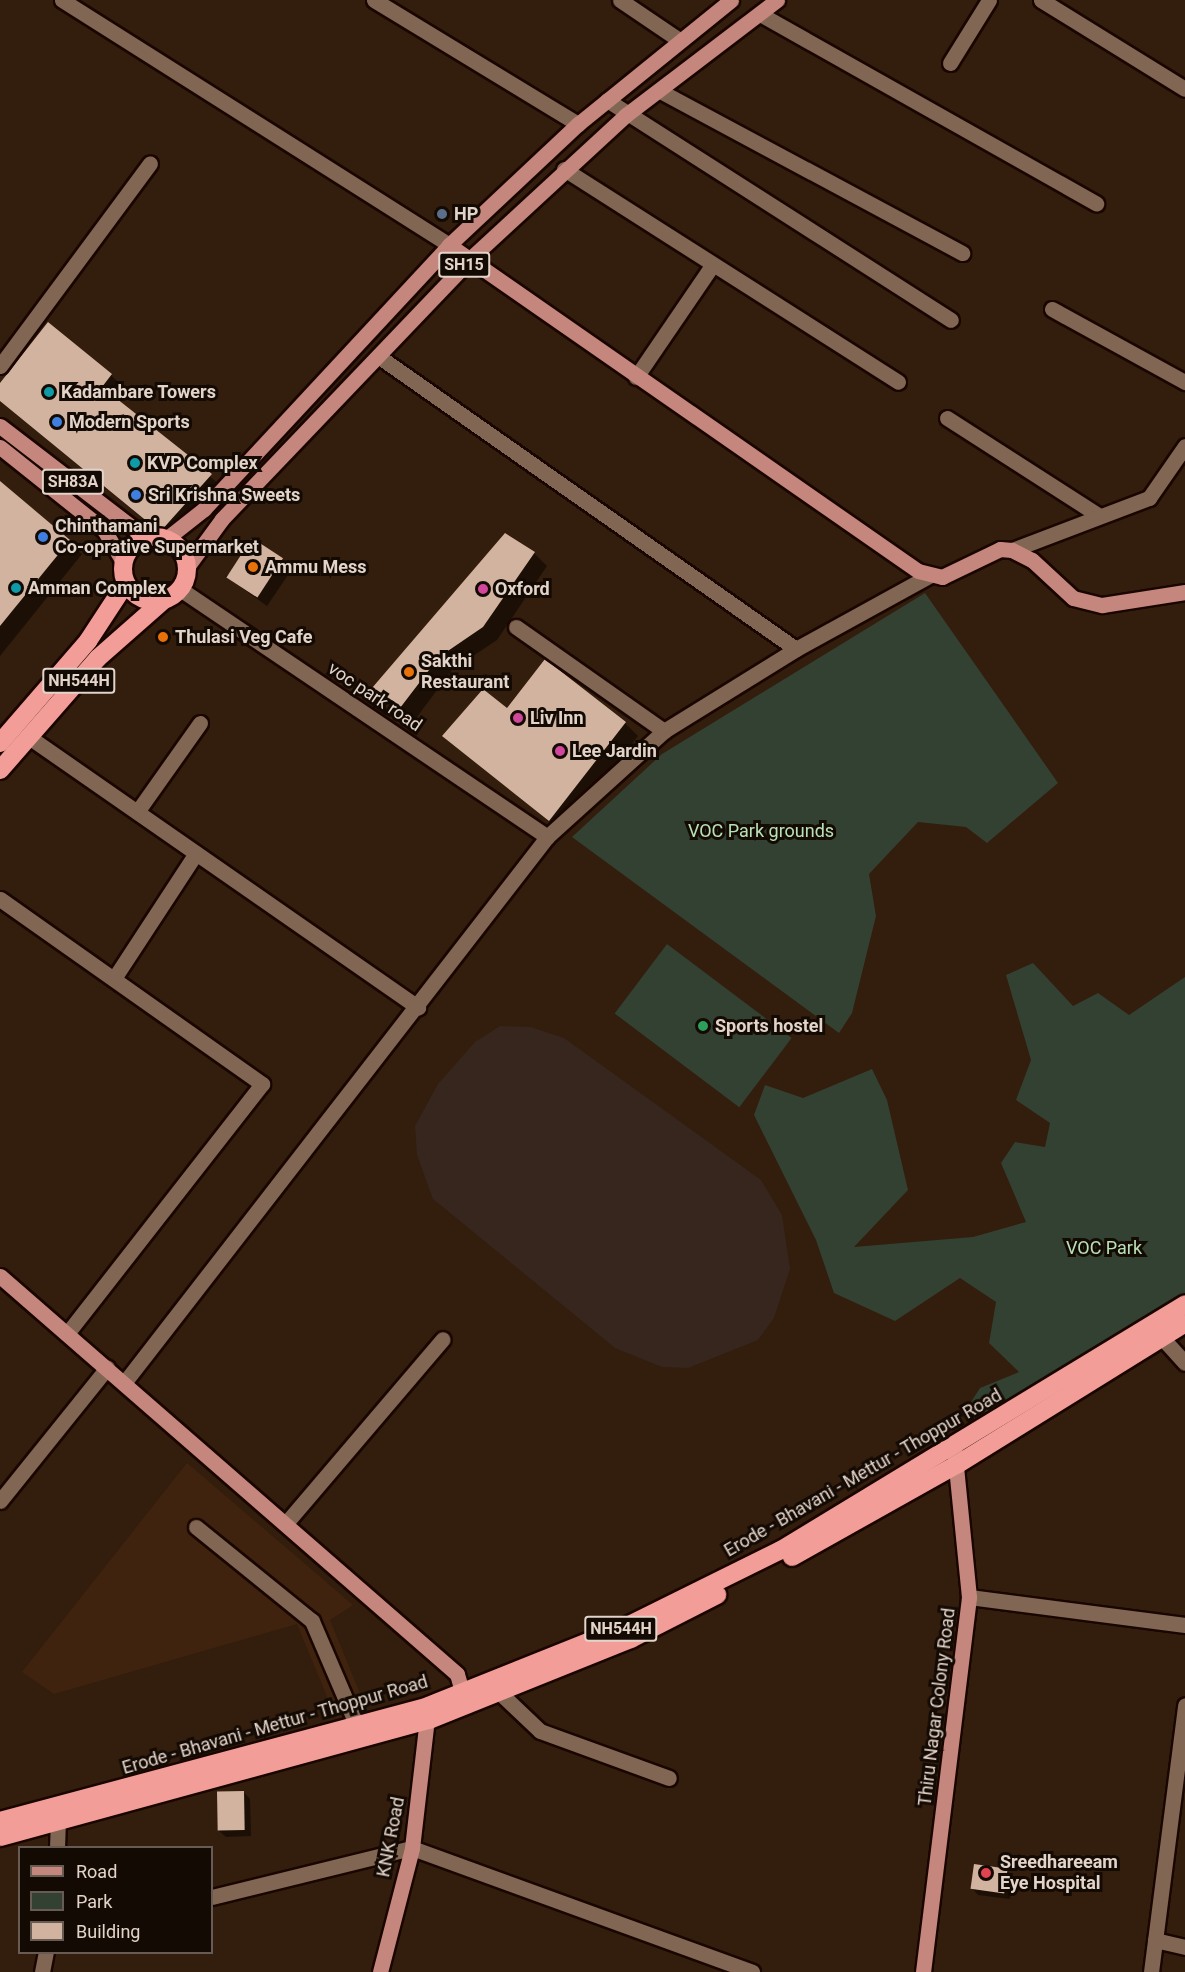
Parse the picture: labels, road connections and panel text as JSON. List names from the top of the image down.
{
  "streets": {
    "highway": ["NH544H", "Erode - Bhavani - Mettur - Thoppur Road"],
    "main road": [
      "SH15",
      "SH83A",
      "Thiru Nagar Colony Road",
      "KNK Road"
    ],
    "street": ["voc park road"]
  },
  "crossings": [
    ["SH15", "SH83A"],
    ["SH15", "NH544H"],
    ["SH15", "voc park road"],
    ["SH83A", "NH544H"],
    ["SH83A", "voc park road"],
    ["NH544H", "voc park road"],
    ["Erode - Bhavani - Mettur - Thoppur Road", "Thiru Nagar Colony Road"],
    ["Erode - Bhavani - Mettur - Thoppur Road", "KNK Road"]
  ],
  "parks": ["VOC Park grounds", "VOC Park"],
  "places": [
    "HP",
    "Kadambare Towers",
    "Modern Sports",
    "KVP Complex",
    "Sri Krishna Sweets",
    "Chinthamani Co-oprative Supermarket",
    "Ammu Mess",
    "Amman Complex",
    "Oxford",
    "Thulasi Veg Cafe",
    "Sakthi Restaurant",
    "Liv Inn",
    "Lee Jardin",
    "Sports hostel",
    "Sreedhareeam Eye Hospital"
  ],
  "legend": ["Road", "Park", "Building"]
}
